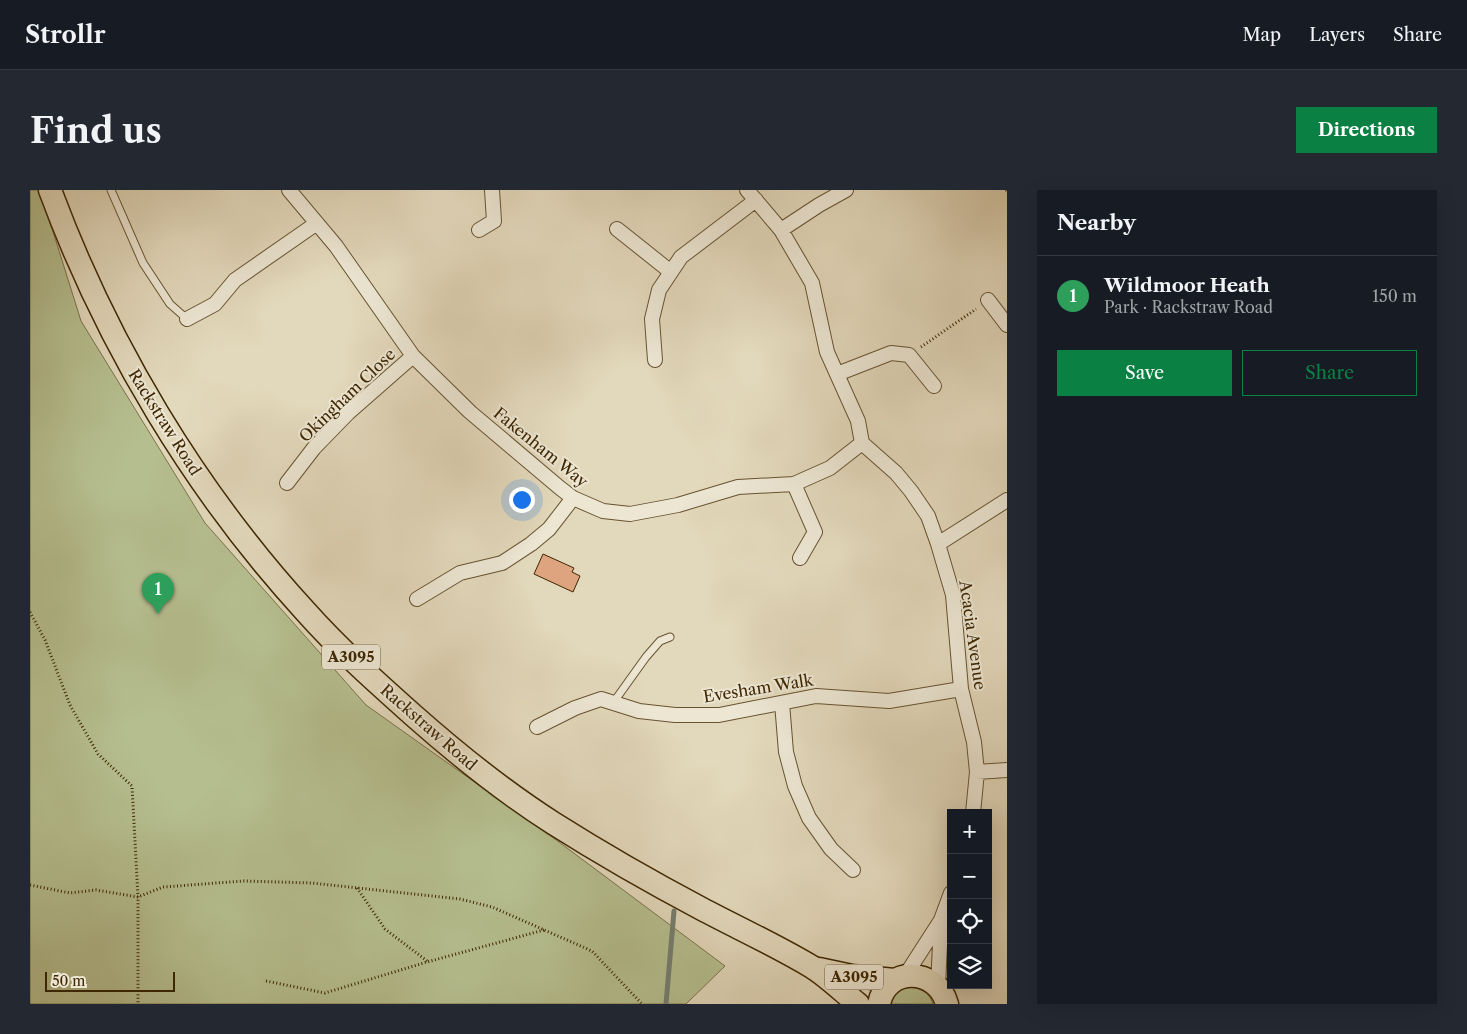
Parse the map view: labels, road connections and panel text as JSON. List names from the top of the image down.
{
  "streets": {
    "main road": ["Rackstraw Road", "A3095"],
    "street": [
      "Okingham Close",
      "Fakenham Way",
      "Acacia Avenue",
      "Evesham Walk"
    ]
  },
  "crossings": [
    ["Okingham Close", "Fakenham Way"],
    ["Fakenham Way", "Acacia Avenue"],
    ["Acacia Avenue", "Evesham Walk"]
  ],
  "scale_bar": "50 m",
  "page": {
    "header": "Strollr",
    "nav": ["Map", "Layers", "Share"],
    "buttons": [
      "Directions",
      ["Save", "Share"]
    ],
    "title": "Find us",
    "heading": "Nearby",
    "list": [
      {
        "mark": "1",
        "name": "Wildmoor Heath",
        "note": "Park · Rackstraw Road",
        "value": "150 m"
      }
    ],
    "pins": "1",
    "map_buttons": ["+", "−"],
    "scale": "50 m"
  }
}
